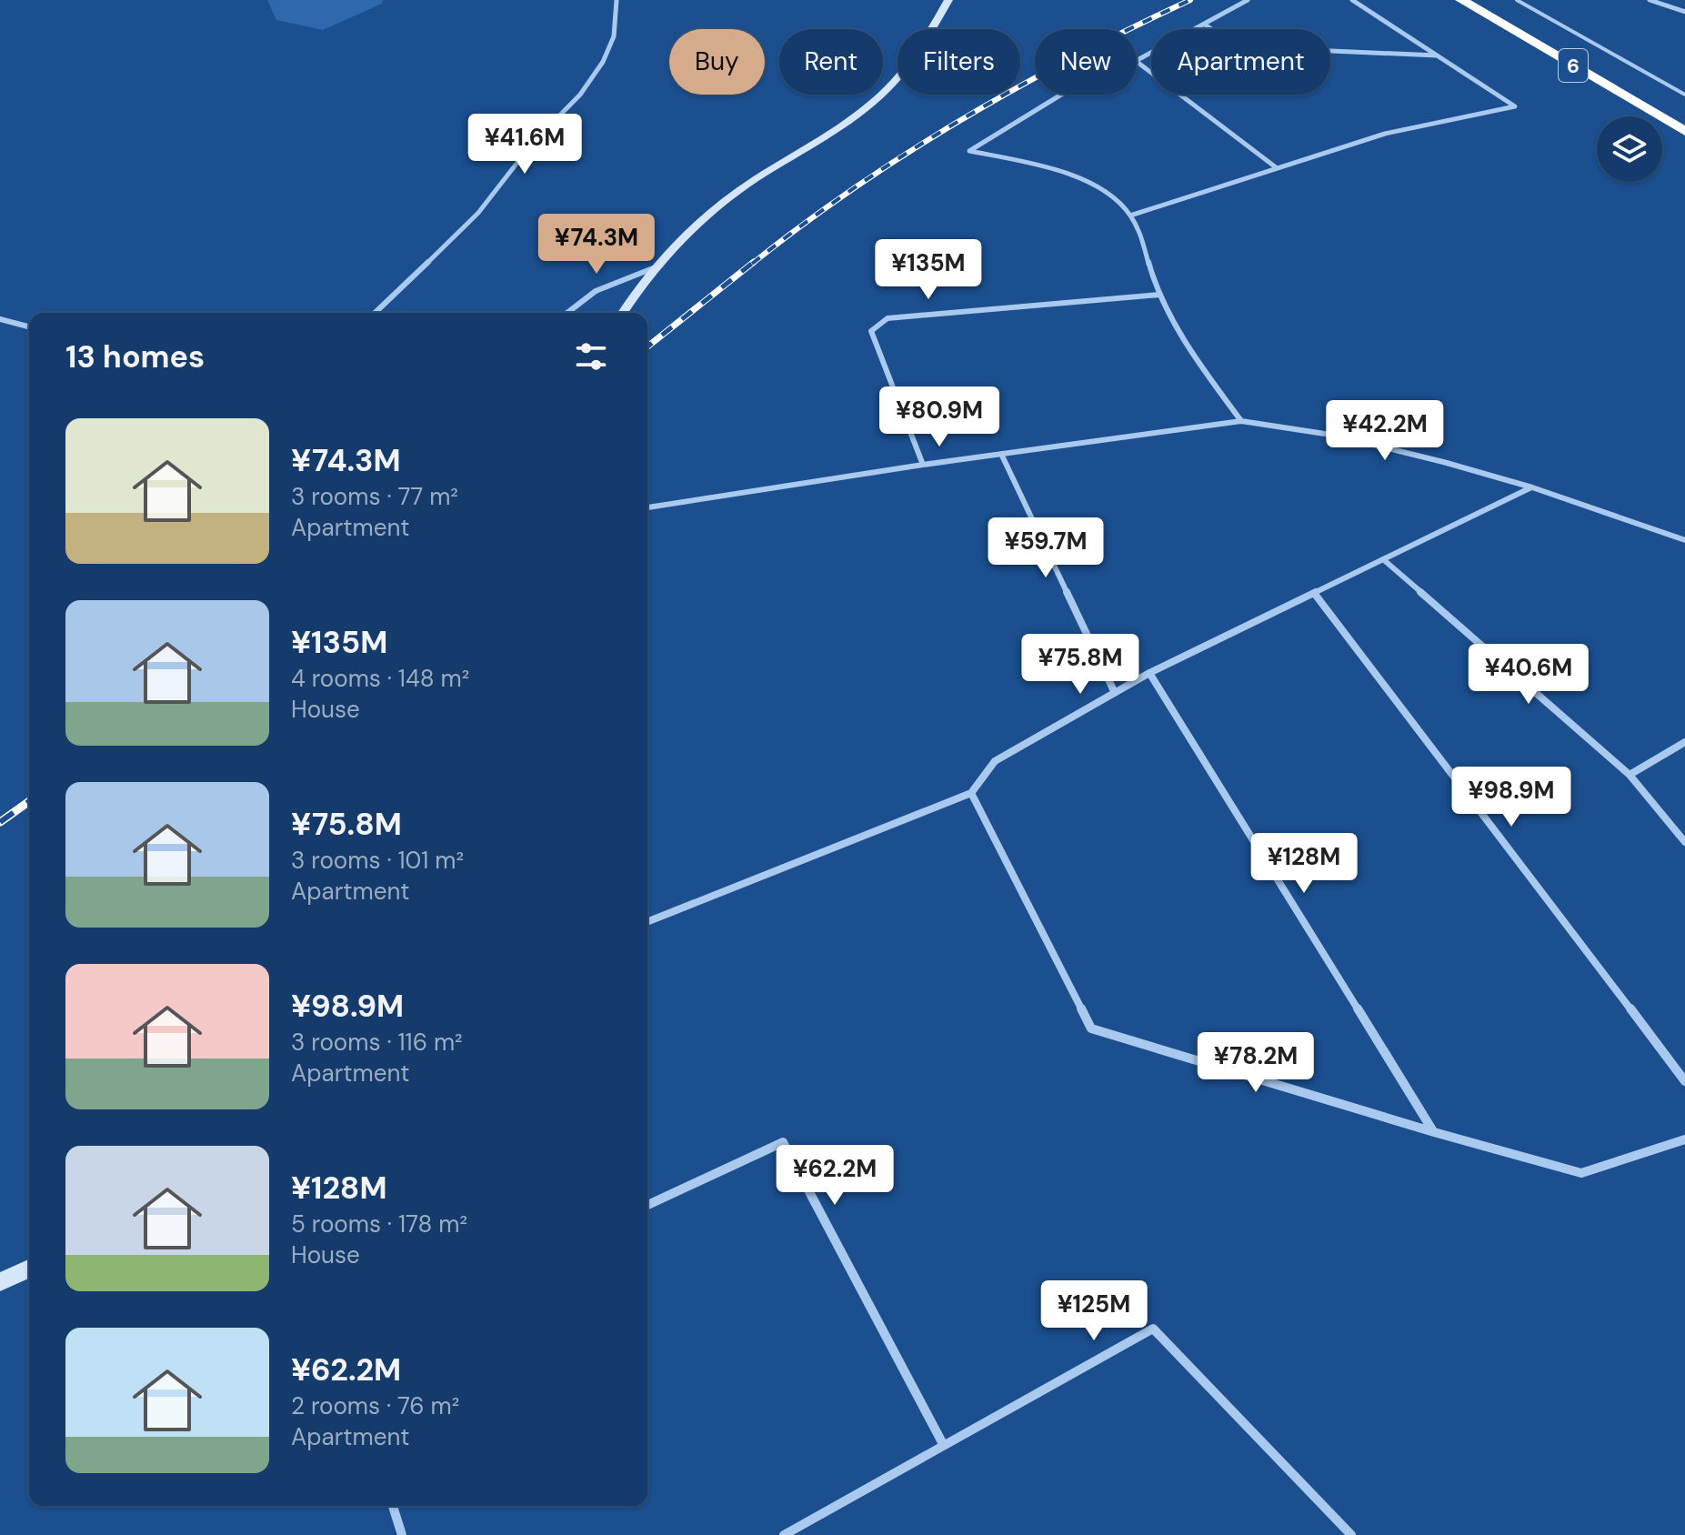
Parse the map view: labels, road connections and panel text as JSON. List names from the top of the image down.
{
  "streets": {
    "highway": ["6"]
  },
  "page": {
    "chip": [
      "Buy",
      "Rent",
      "Filters",
      "New",
      "Apartment"
    ],
    "price": [
      "¥41.6M",
      "¥74.3M",
      "¥135M",
      "¥80.9M",
      "¥42.2M",
      "¥59.7M",
      "¥75.8M",
      "¥40.6M",
      "¥98.9M",
      "¥128M",
      "¥78.2M",
      "¥62.2M",
      "¥125M"
    ],
    "heading": "13 homes",
    "list": [
      {
        "name": "¥74.3M",
        "note": "3 rooms · 77 m² · Apartment"
      },
      {
        "name": "¥135M",
        "note": "4 rooms · 148 m² · House"
      },
      {
        "name": "¥75.8M",
        "note": "3 rooms · 101 m² · Apartment"
      },
      {
        "name": "¥98.9M",
        "note": "3 rooms · 116 m² · Apartment"
      },
      {
        "name": "¥128M",
        "note": "5 rooms · 178 m² · House"
      },
      {
        "name": "¥62.2M",
        "note": "2 rooms · 76 m² · Apartment"
      }
    ]
  }
}
